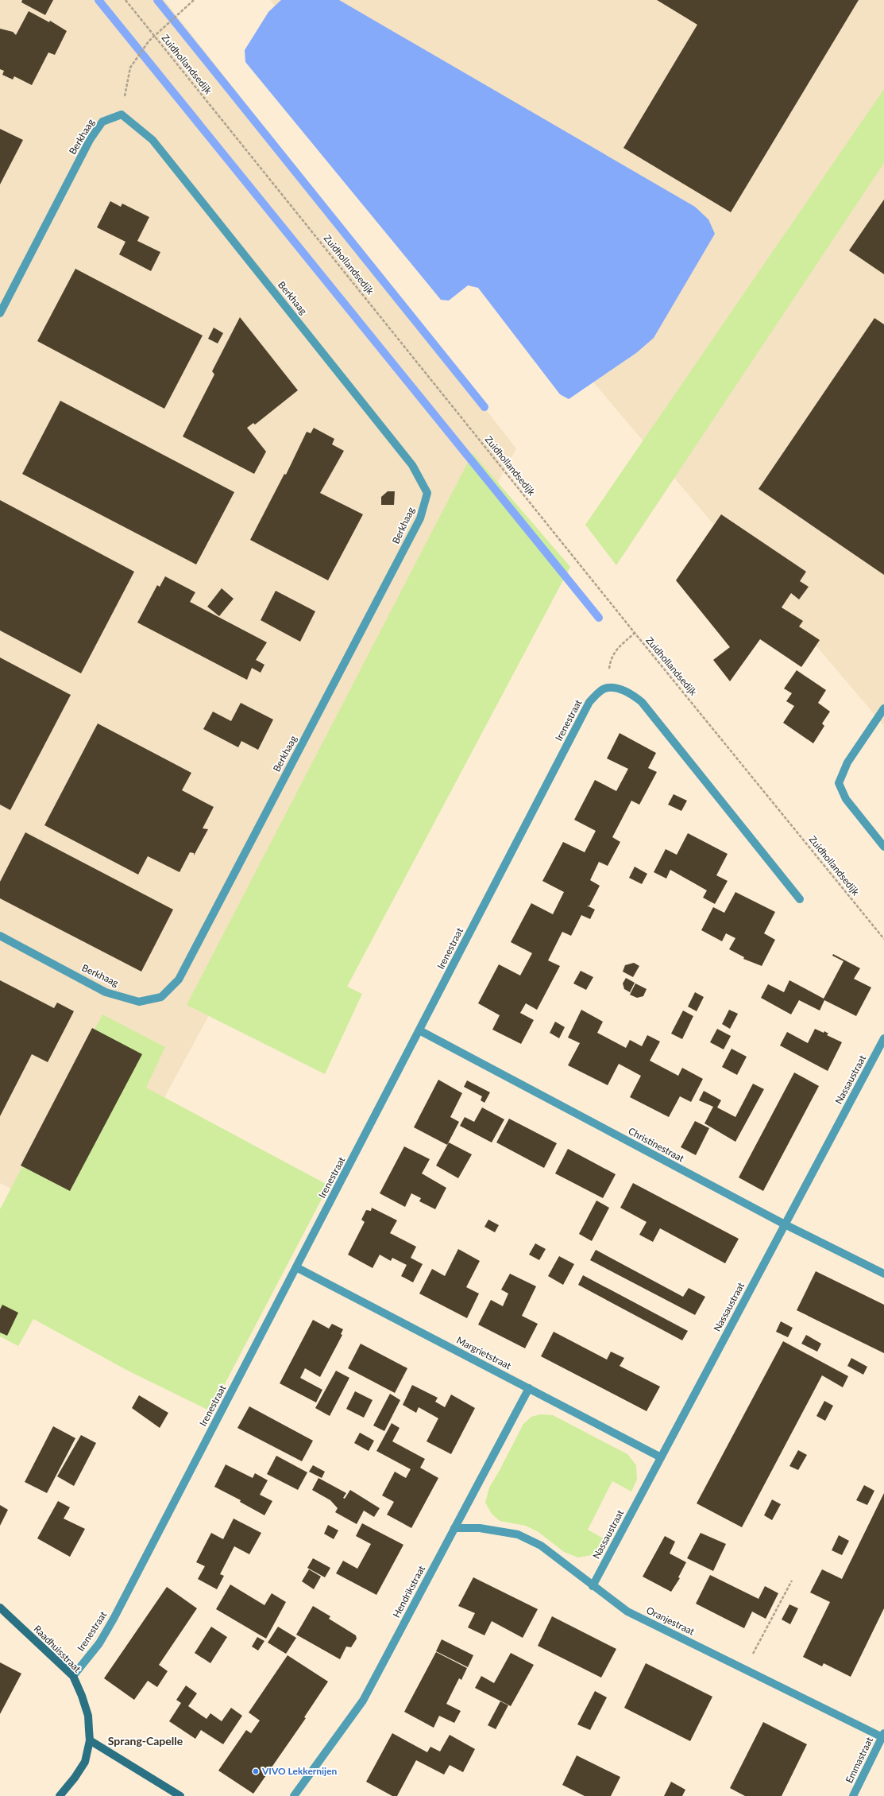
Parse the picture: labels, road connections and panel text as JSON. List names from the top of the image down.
{
  "streets": {
    "street": [
      "Berkhaag",
      "Irenestraat",
      "Nassaustraat",
      "Christinestraat",
      "Margrietstraat",
      "Hendrikstraat",
      "Oranjestraat",
      "Raadhuisstraat",
      "Emmastraat"
    ],
    "path": ["Zuidhollandsedijk"]
  },
  "crossings": [
    ["Irenestraat", "Christinestraat"],
    ["Irenestraat", "Margrietstraat"],
    ["Irenestraat", "Raadhuisstraat"],
    ["Nassaustraat", "Christinestraat"],
    ["Nassaustraat", "Margrietstraat"],
    ["Nassaustraat", "Oranjestraat"],
    ["Margrietstraat", "Hendrikstraat"],
    ["Hendrikstraat", "Oranjestraat"],
    ["Oranjestraat", "Emmastraat"]
  ],
  "districts": ["Sprang-Capelle"],
  "places": ["VIVO Lekkernijen"]
}
